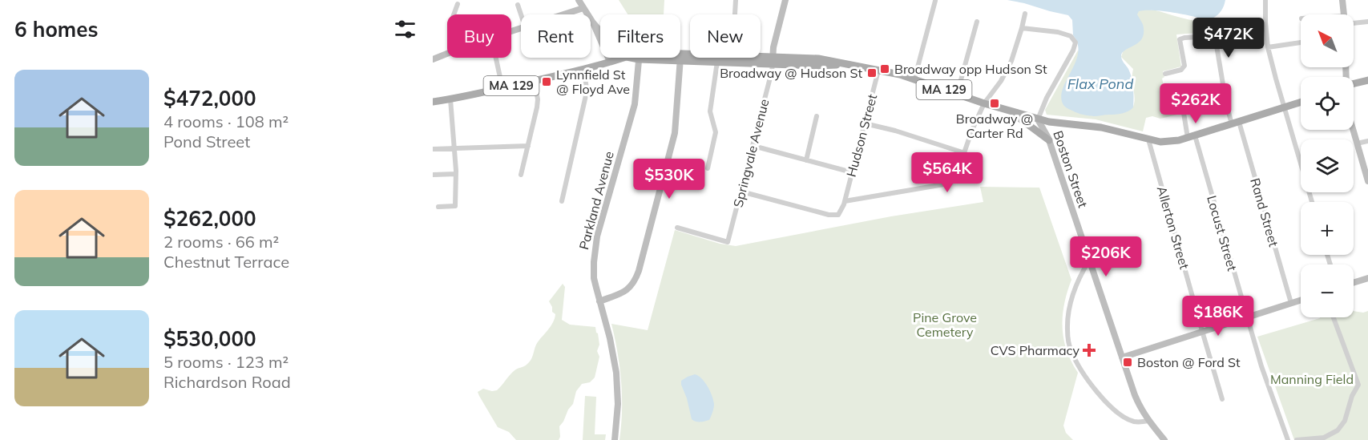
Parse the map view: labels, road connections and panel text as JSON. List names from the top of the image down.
{
  "streets": {
    "main road": ["MA 129", "Boston Street", "Parkland Avenue"],
    "street": [
      "Hudson Street",
      "Springvale Avenue",
      "Rand Street",
      "Allerton Street",
      "Locust Street"
    ]
  },
  "crossings": [
    ["MA 129", "Hudson Street"],
    ["MA 129", "Springvale Avenue"],
    ["MA 129", "Boston Street"]
  ],
  "water": ["Flax Pond"],
  "parks": ["Pine Grove Cemetery", "Manning Field"],
  "places": {
    "transit": [
      "Broadway opp Hudson St",
      "Broadway @ Hudson St",
      "Lynnfield St @ Floyd Ave",
      "Broadway @ Carter Rd",
      "Boston @ Ford St"
    ],
    "health": ["CVS Pharmacy"]
  },
  "north": "top left",
  "page": {
    "heading": "6 homes",
    "map_buttons": ["+", "−"],
    "chip": [
      "Buy",
      "Rent",
      "Filters",
      "New"
    ],
    "price": [
      "$472K",
      "$262K",
      "$564K",
      "$530K",
      "$206K",
      "$186K"
    ],
    "list": [
      {
        "name": "$472,000",
        "note": "4 rooms · 108 m² · Pond Street"
      },
      {
        "name": "$262,000",
        "note": "2 rooms · 66 m² · Chestnut Terrace"
      },
      {
        "name": "$530,000",
        "note": "5 rooms · 123 m² · Richardson Road"
      }
    ]
  }
}
